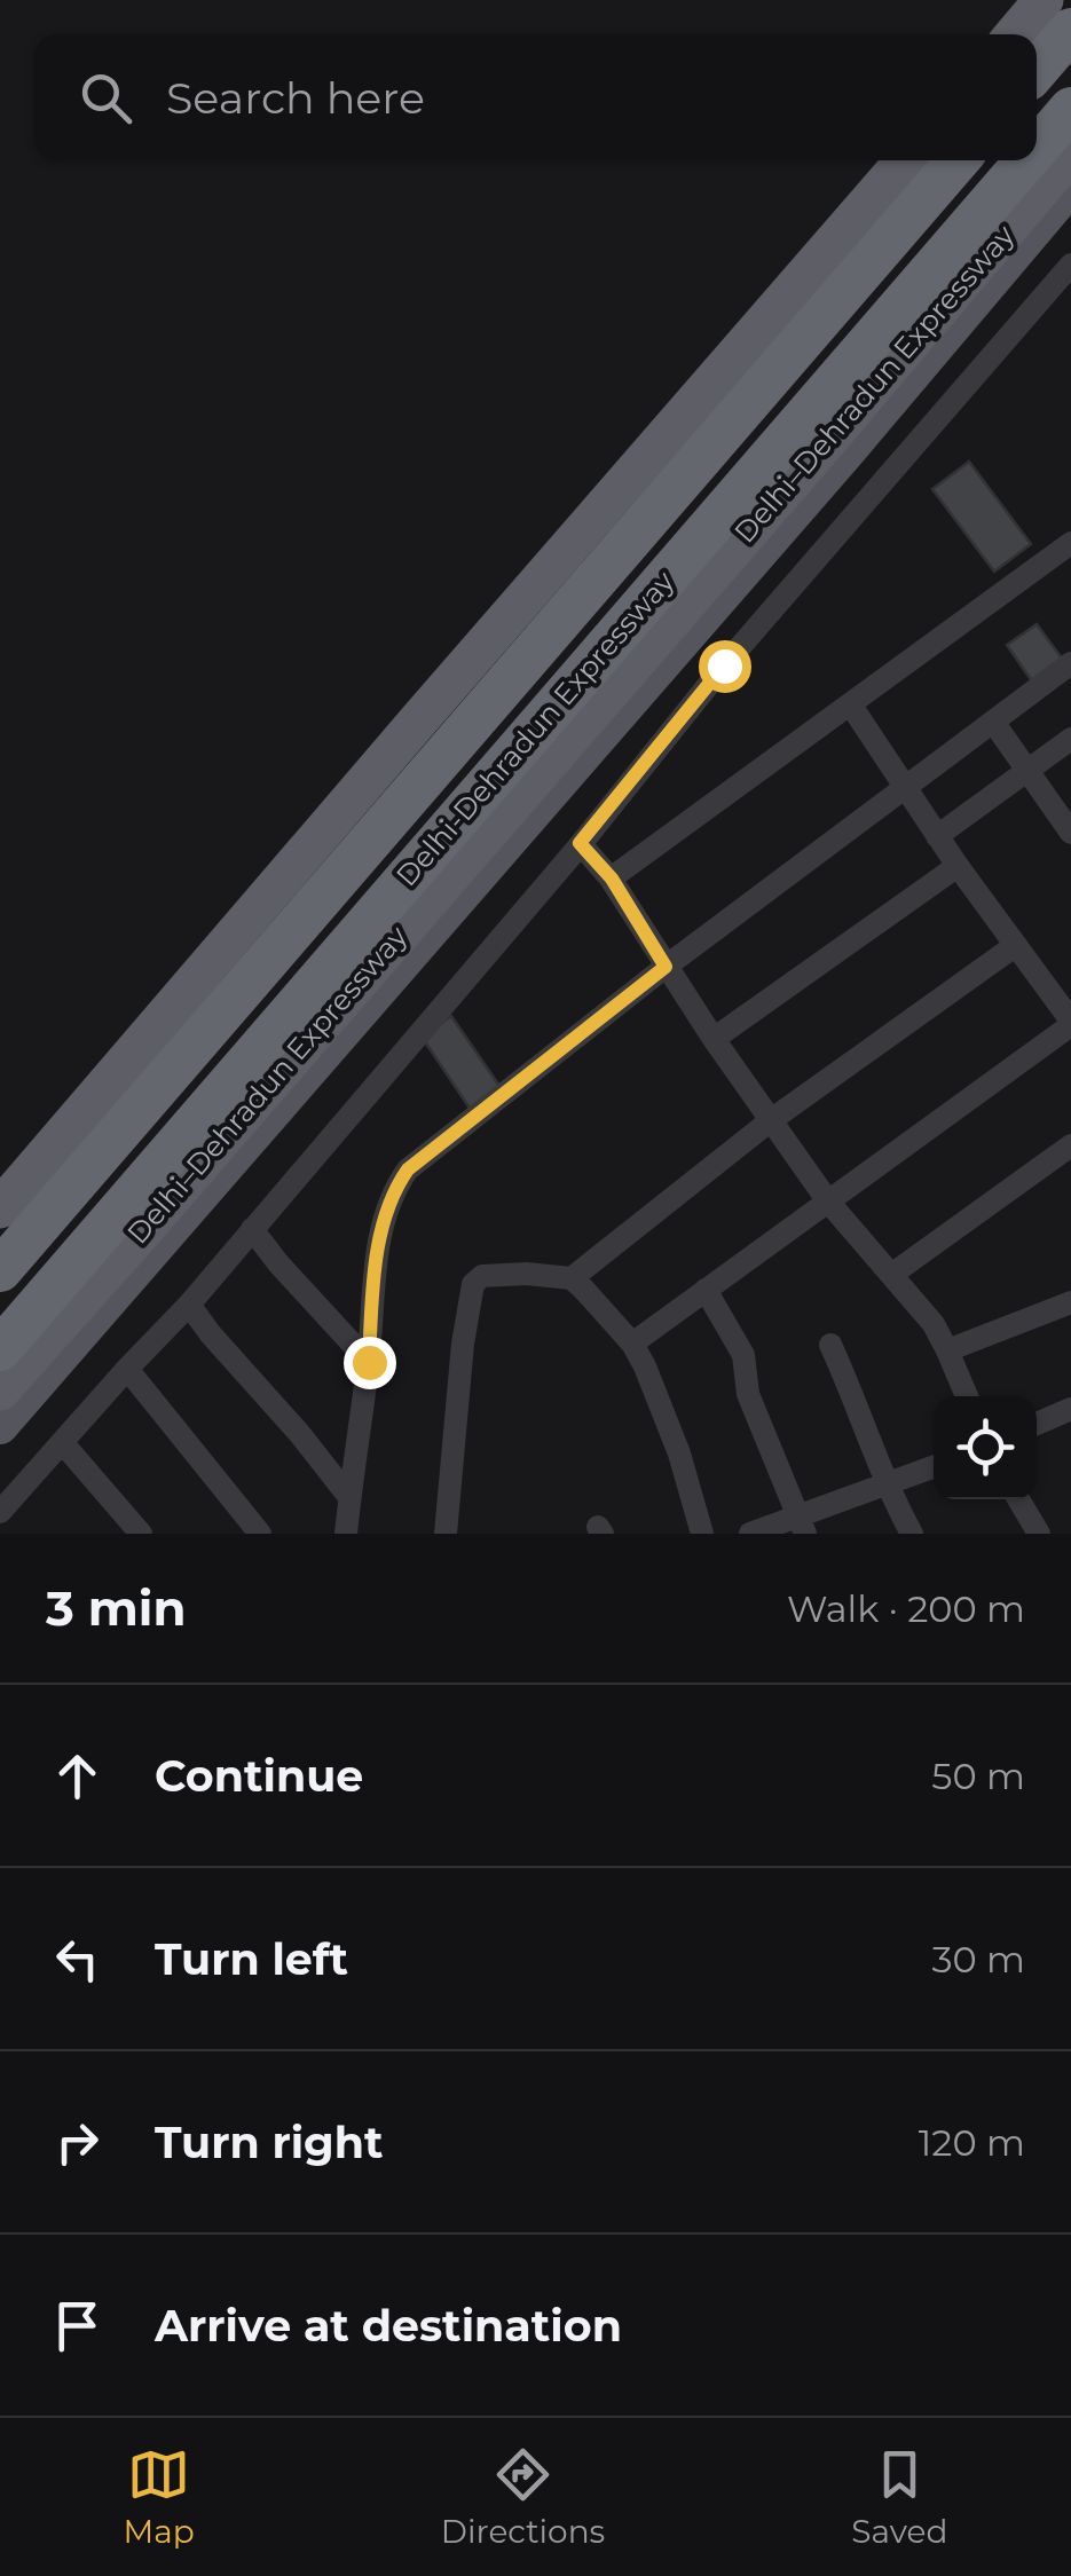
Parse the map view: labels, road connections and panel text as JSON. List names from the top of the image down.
{
  "streets": {
    "highway": ["Delhi–Dehradun Expressway", "Delhi-Dehradun Expressway"]
  },
  "page": {
    "search": "Search here",
    "heading": ["3 min", "Walk · 200 m"],
    "list": [
      ["Continue", "50 m"],
      ["Turn left", "30 m"],
      ["Turn right", "120 m"],
      "Arrive at destination"
    ],
    "nav": ["Map", "Directions", "Saved"]
  }
}
